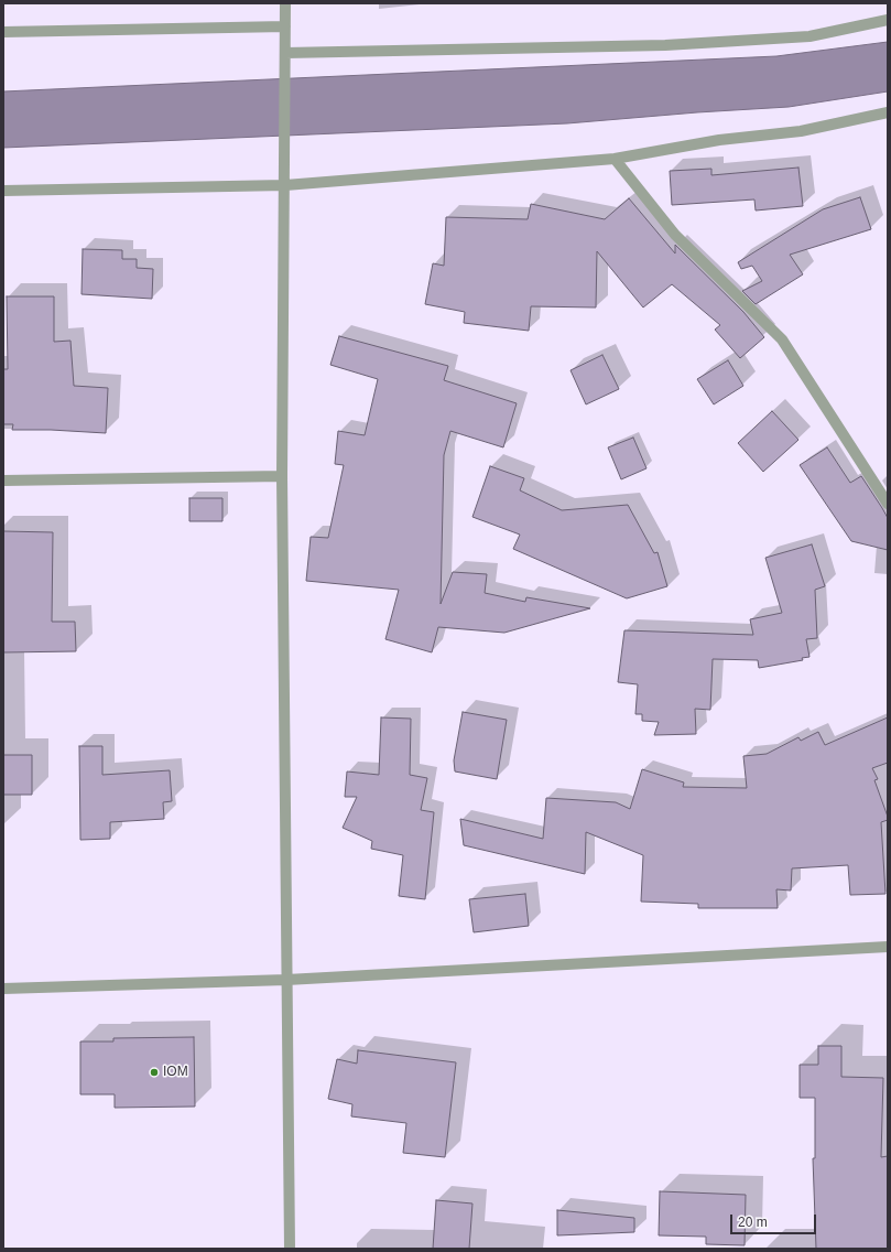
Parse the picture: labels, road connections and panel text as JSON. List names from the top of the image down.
{
  "places": ["IOM"],
  "scale_bar": "20 m"
}
